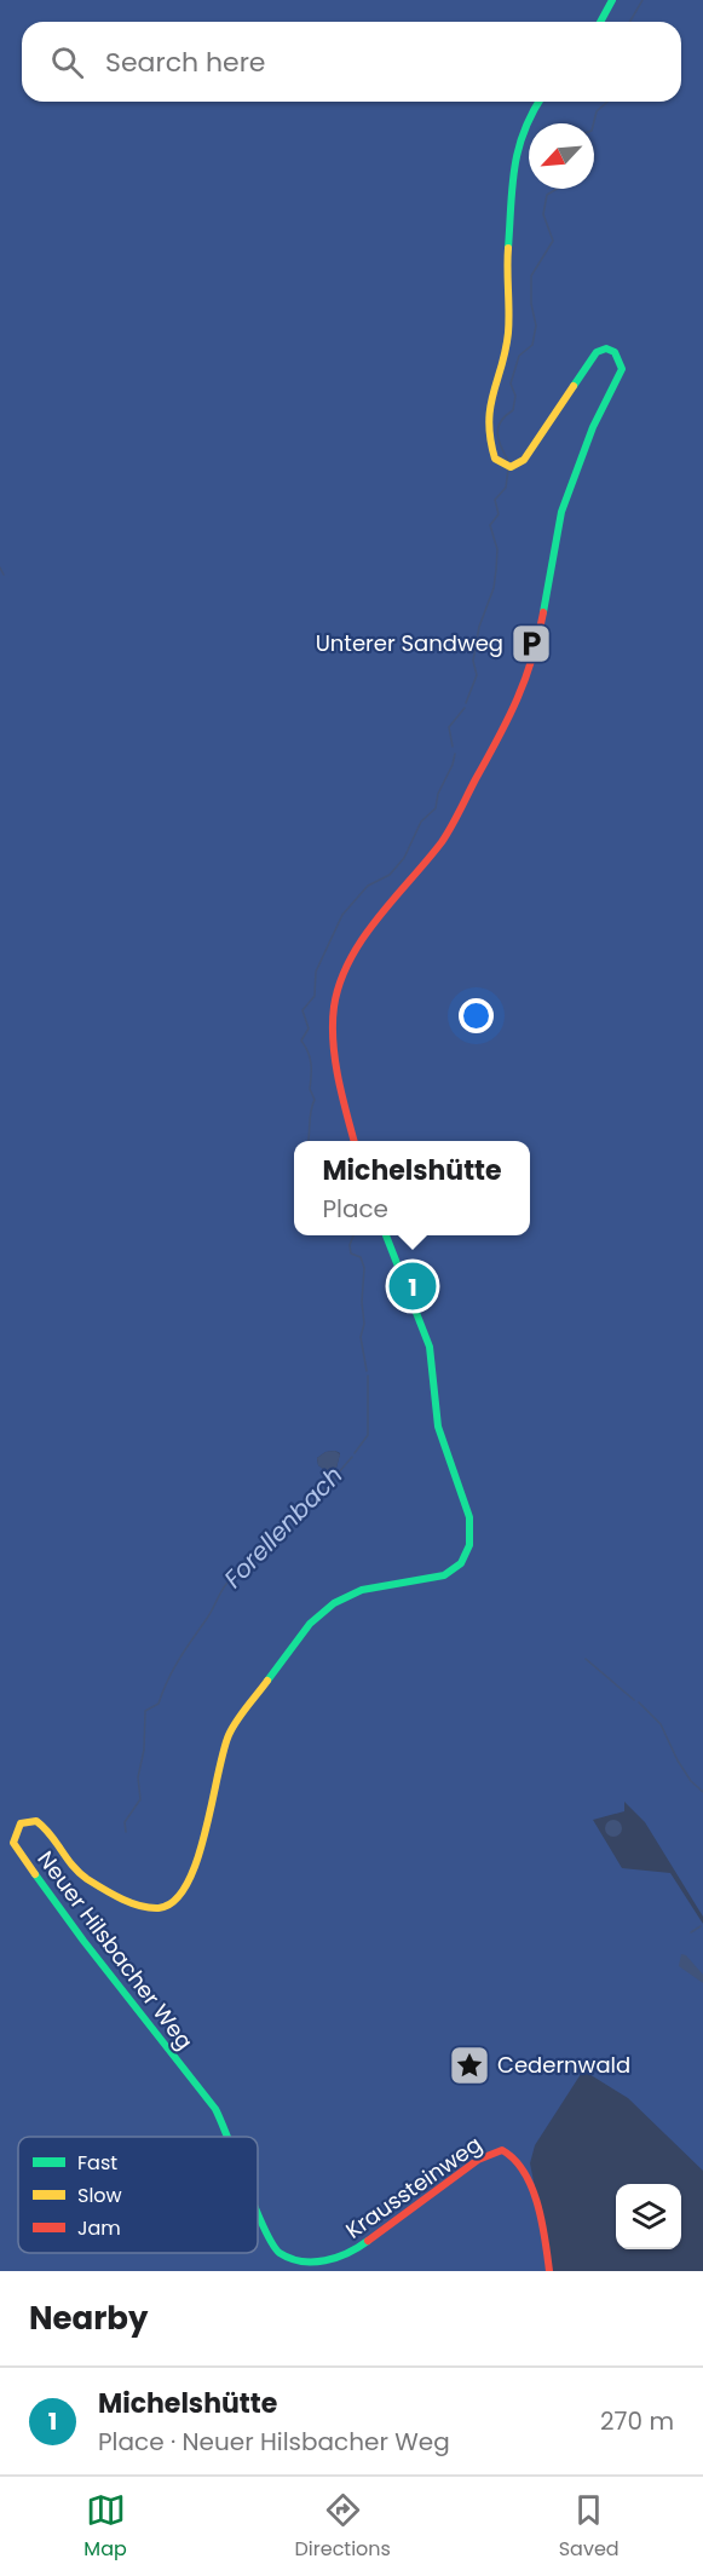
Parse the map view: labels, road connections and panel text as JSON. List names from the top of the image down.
{
  "streets": {
    "street": ["Neuer Hilsbacher Weg", "Kraussteinweg"]
  },
  "crossings": [
    ["Neuer Hilsbacher Weg", "Kraussteinweg"]
  ],
  "water": ["Forellenbach"],
  "places": {
    "parking": ["Unterer Sandweg"],
    "place": ["Cedernwald"]
  },
  "legend": ["Fast", "Slow", "Jam"],
  "north": "bottom left",
  "page": {
    "search": "Search here",
    "popup": ["Michelshütte", "Place"],
    "pins": "1",
    "heading": "Nearby",
    "list": [
      {
        "mark": "1",
        "name": "Michelshütte",
        "note": "Place · Neuer Hilsbacher Weg",
        "value": "270 m"
      }
    ],
    "nav": ["Map", "Directions", "Saved"]
  }
}
